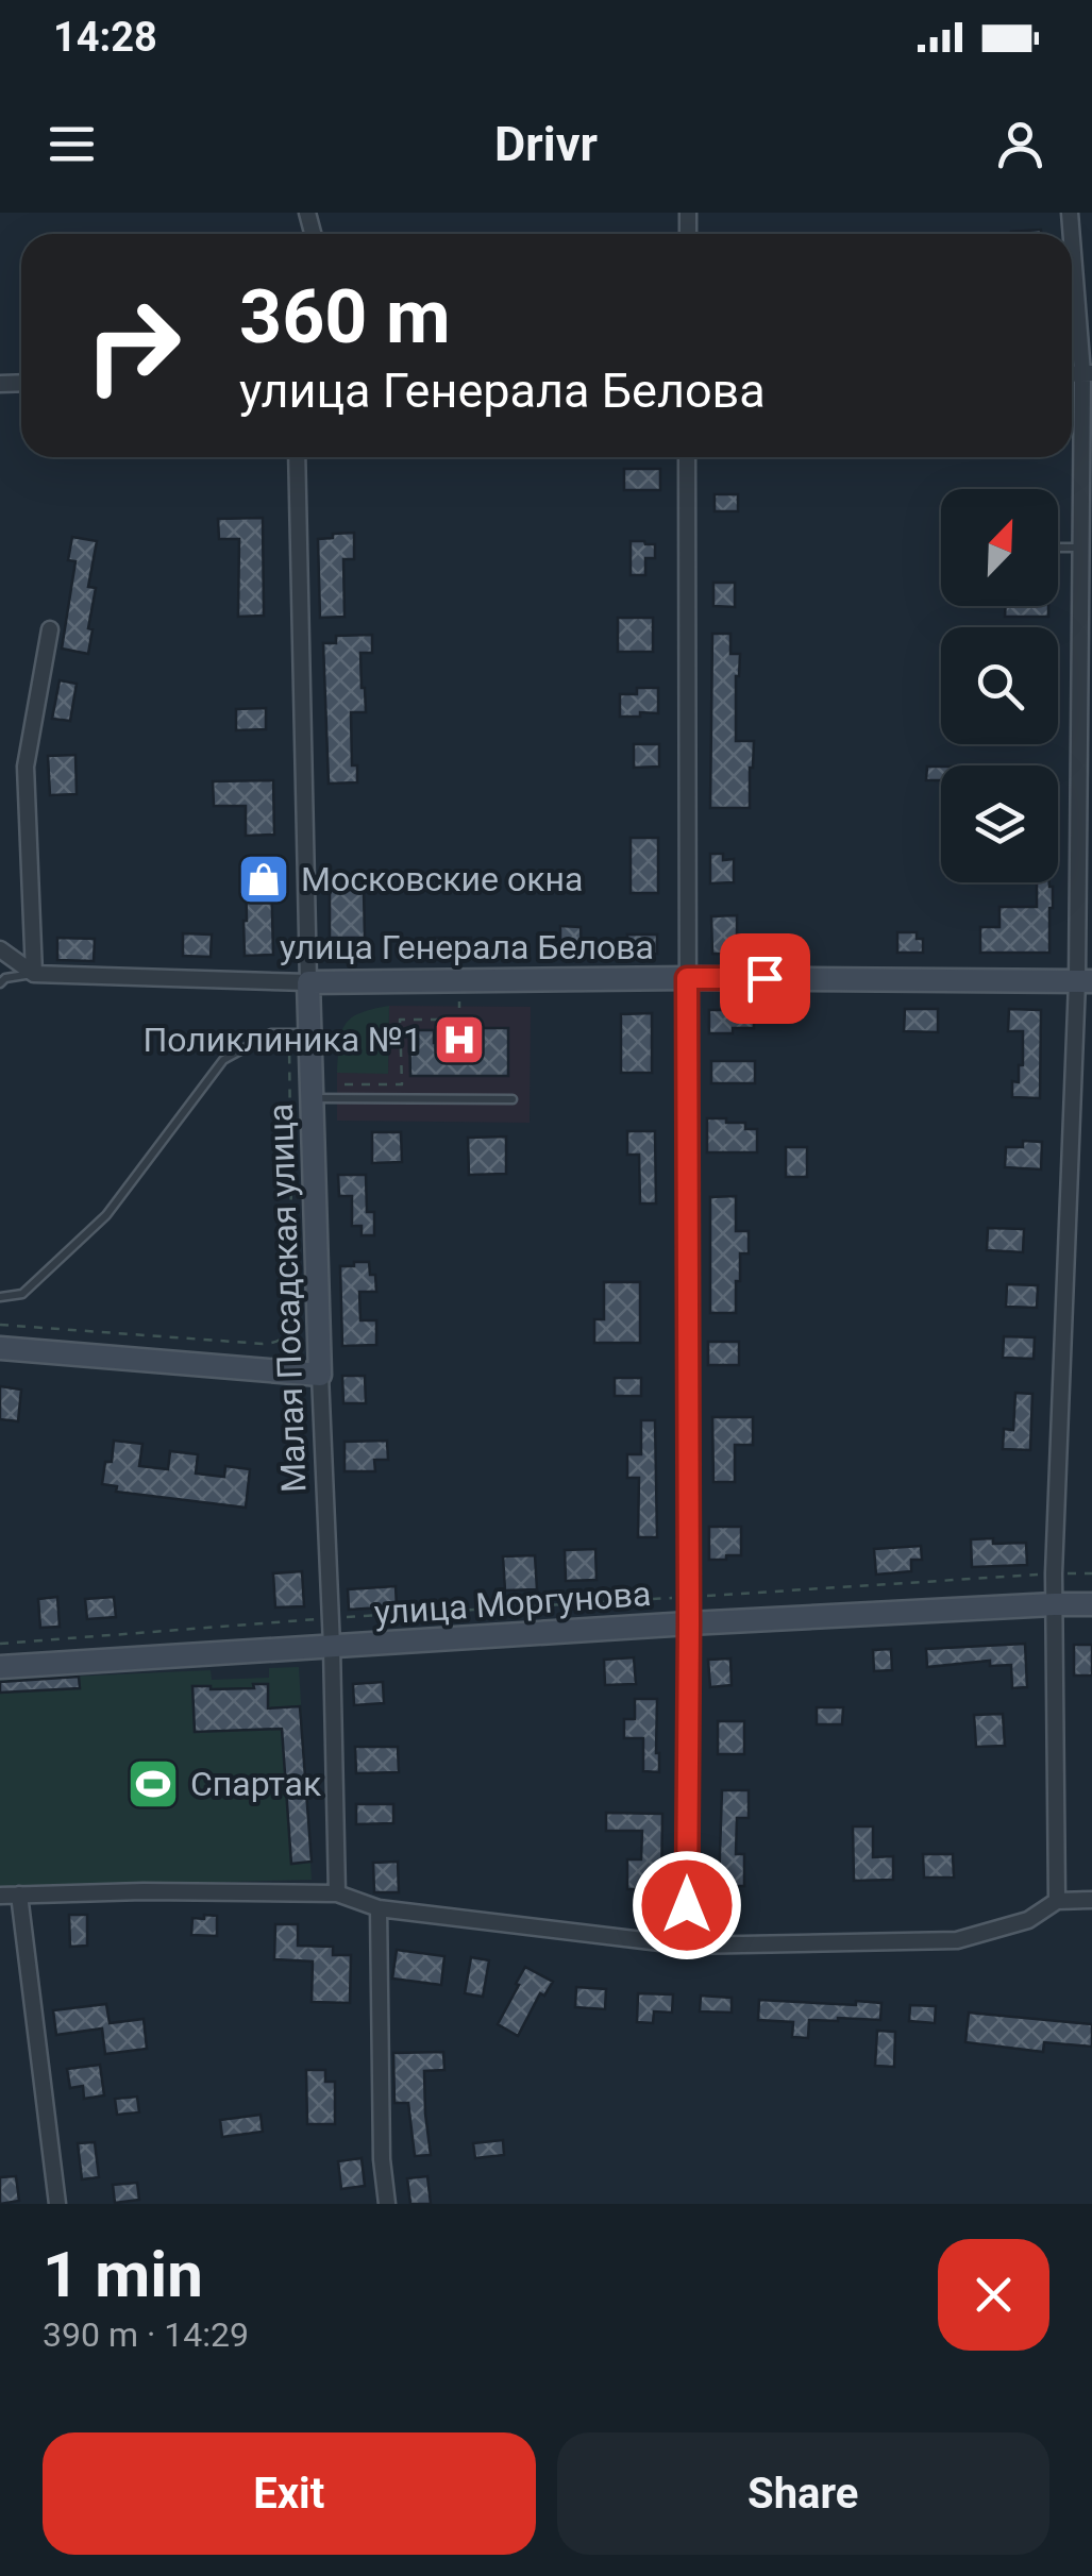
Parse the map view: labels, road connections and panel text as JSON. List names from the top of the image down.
{
  "streets": {
    "main road": ["улица Генерала Белова", "Малая Посадская улица", "улица Моргунова"]
  },
  "crossings": [
    ["улица Генерала Белова", "Малая Посадская улица"],
    ["Малая Посадская улица", "улица Моргунова"]
  ],
  "places": {
    "shop": ["Московские окна"],
    "hospital": ["Поликлиника №1"],
    "sports": ["Спартак"]
  },
  "north": "top right",
  "page": {
    "status": "14:28",
    "header": "Drivr",
    "turn": ["360 m", "улица Генерала Белова"],
    "heading": ["1 min", "390 m · 14:29"],
    "buttons": ["Exit", "Share"]
  }
}
